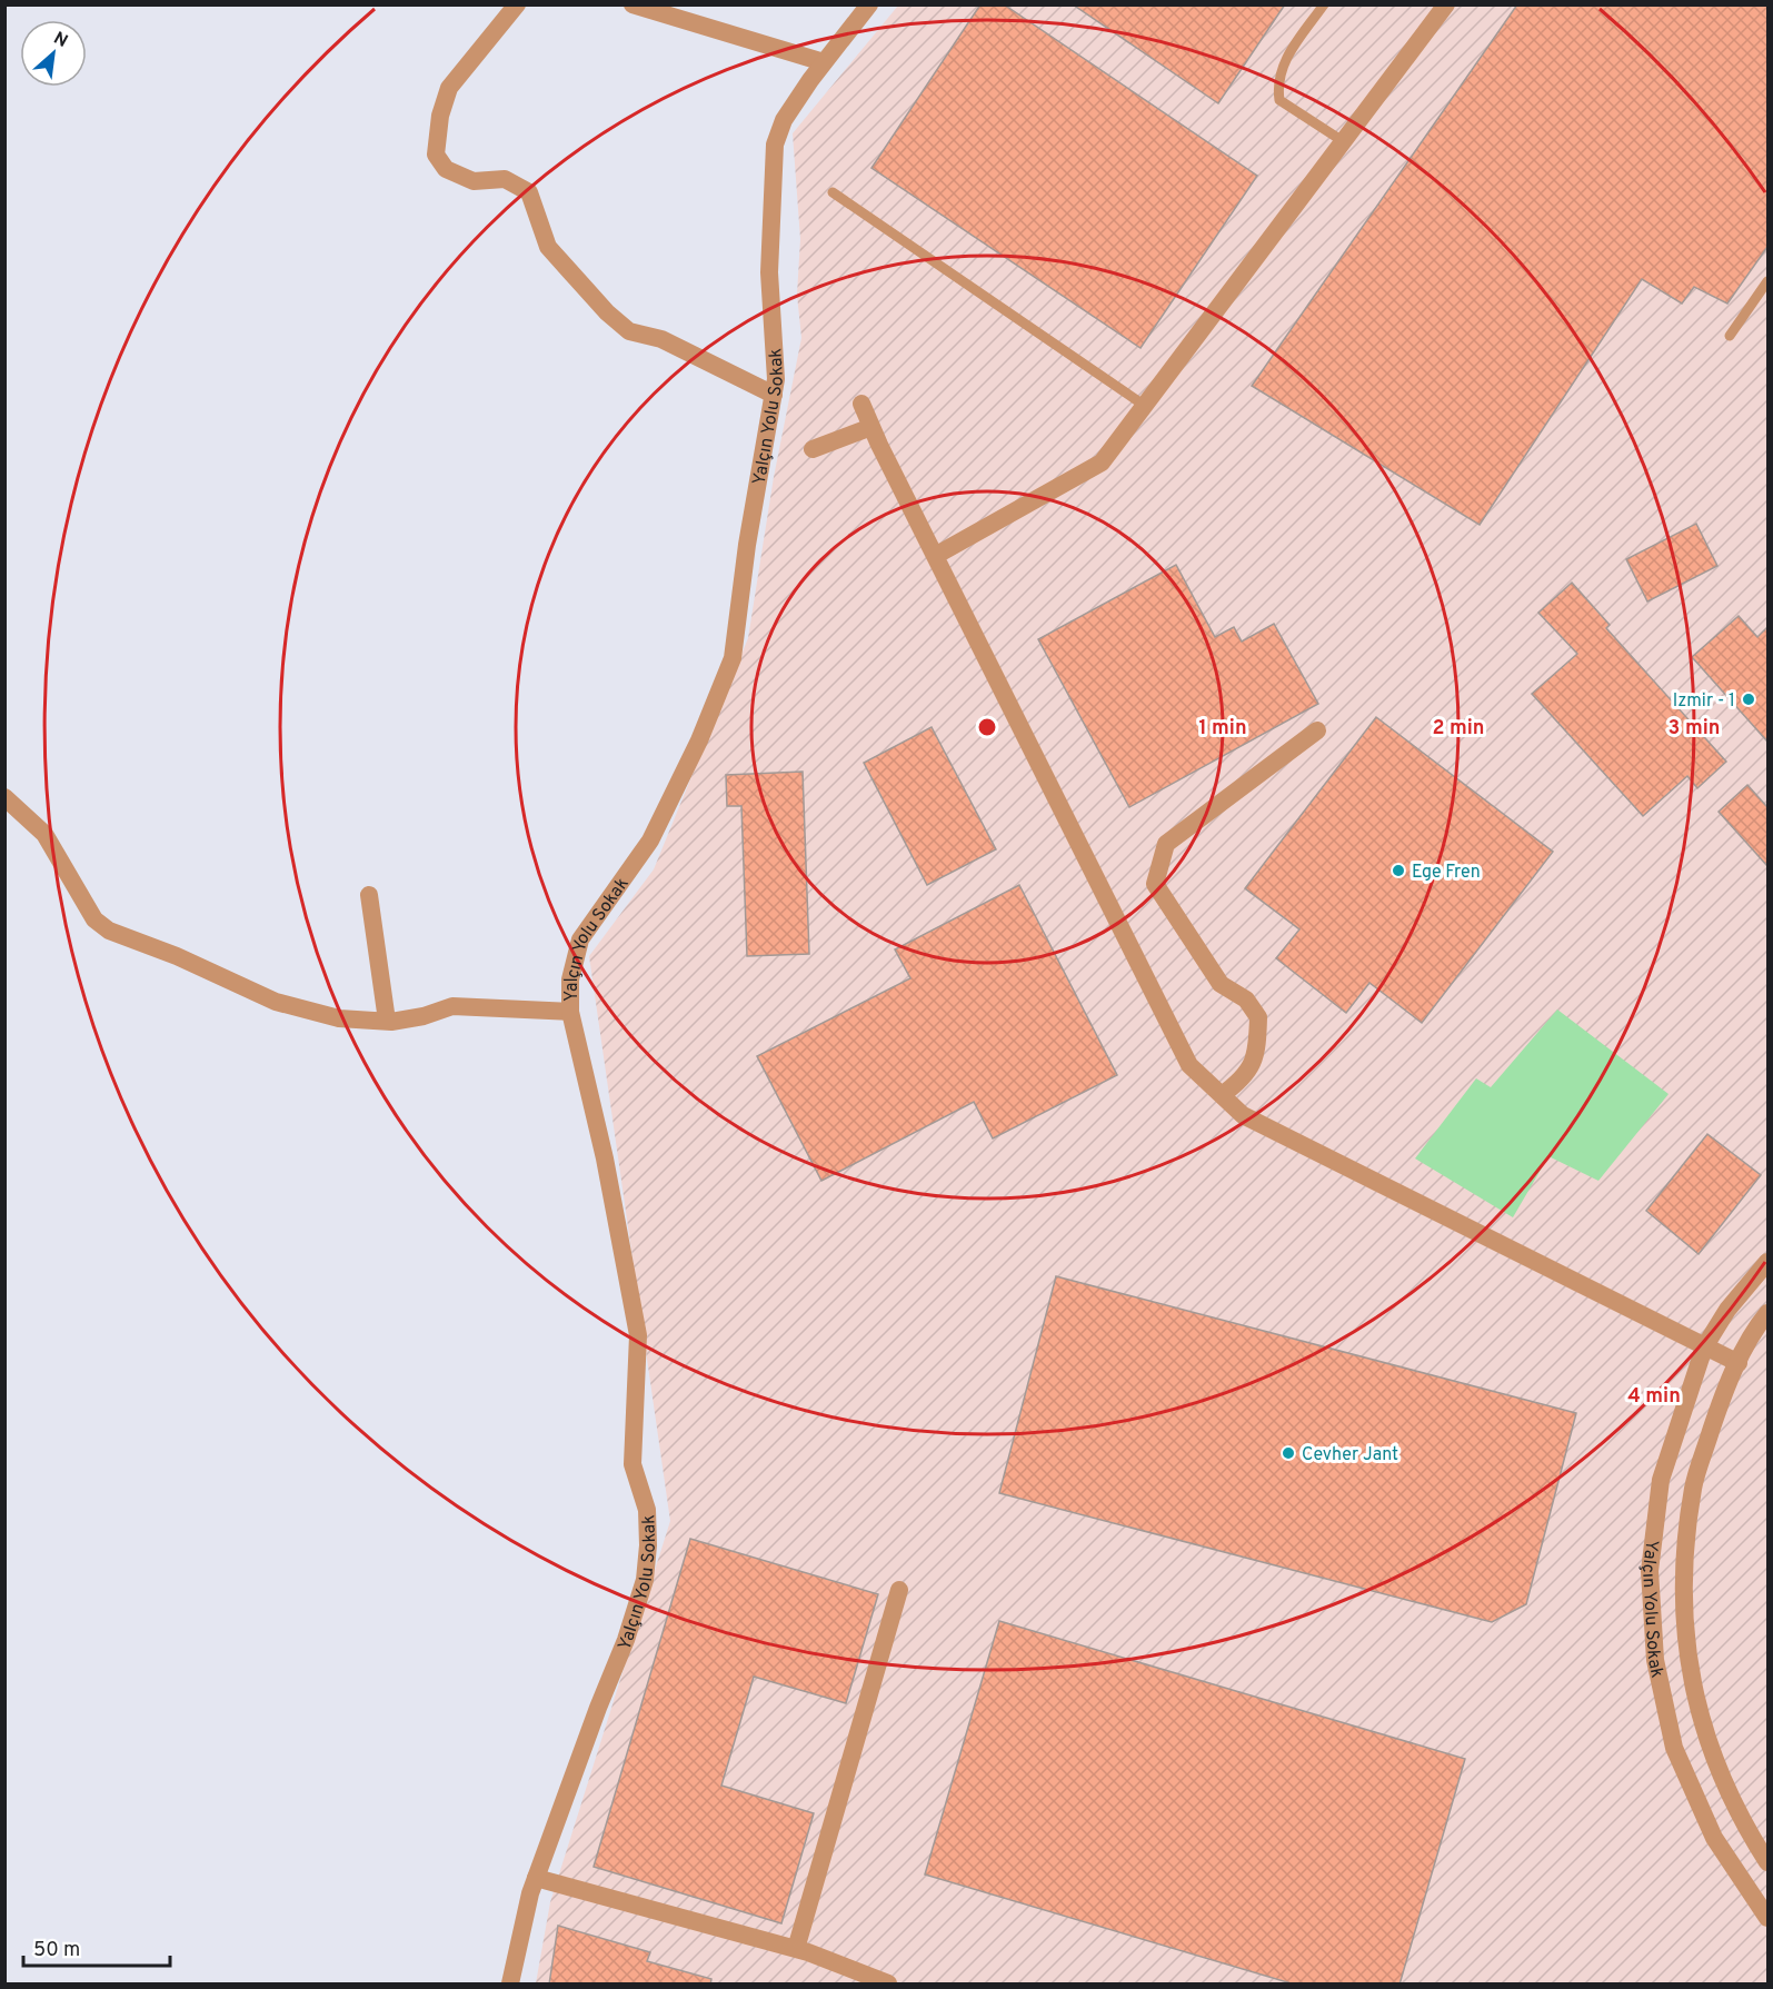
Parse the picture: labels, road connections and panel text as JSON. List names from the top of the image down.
{
  "streets": {
    "street": ["Yalçın Yolu Sokak"]
  },
  "places": ["Izmir - 1", "Ege Fren", "Cevher Jant"],
  "scale_bar": "50 m",
  "north": "top right",
  "rings": [
    "1 min",
    "2 min",
    "3 min",
    "4 min"
  ]
}
